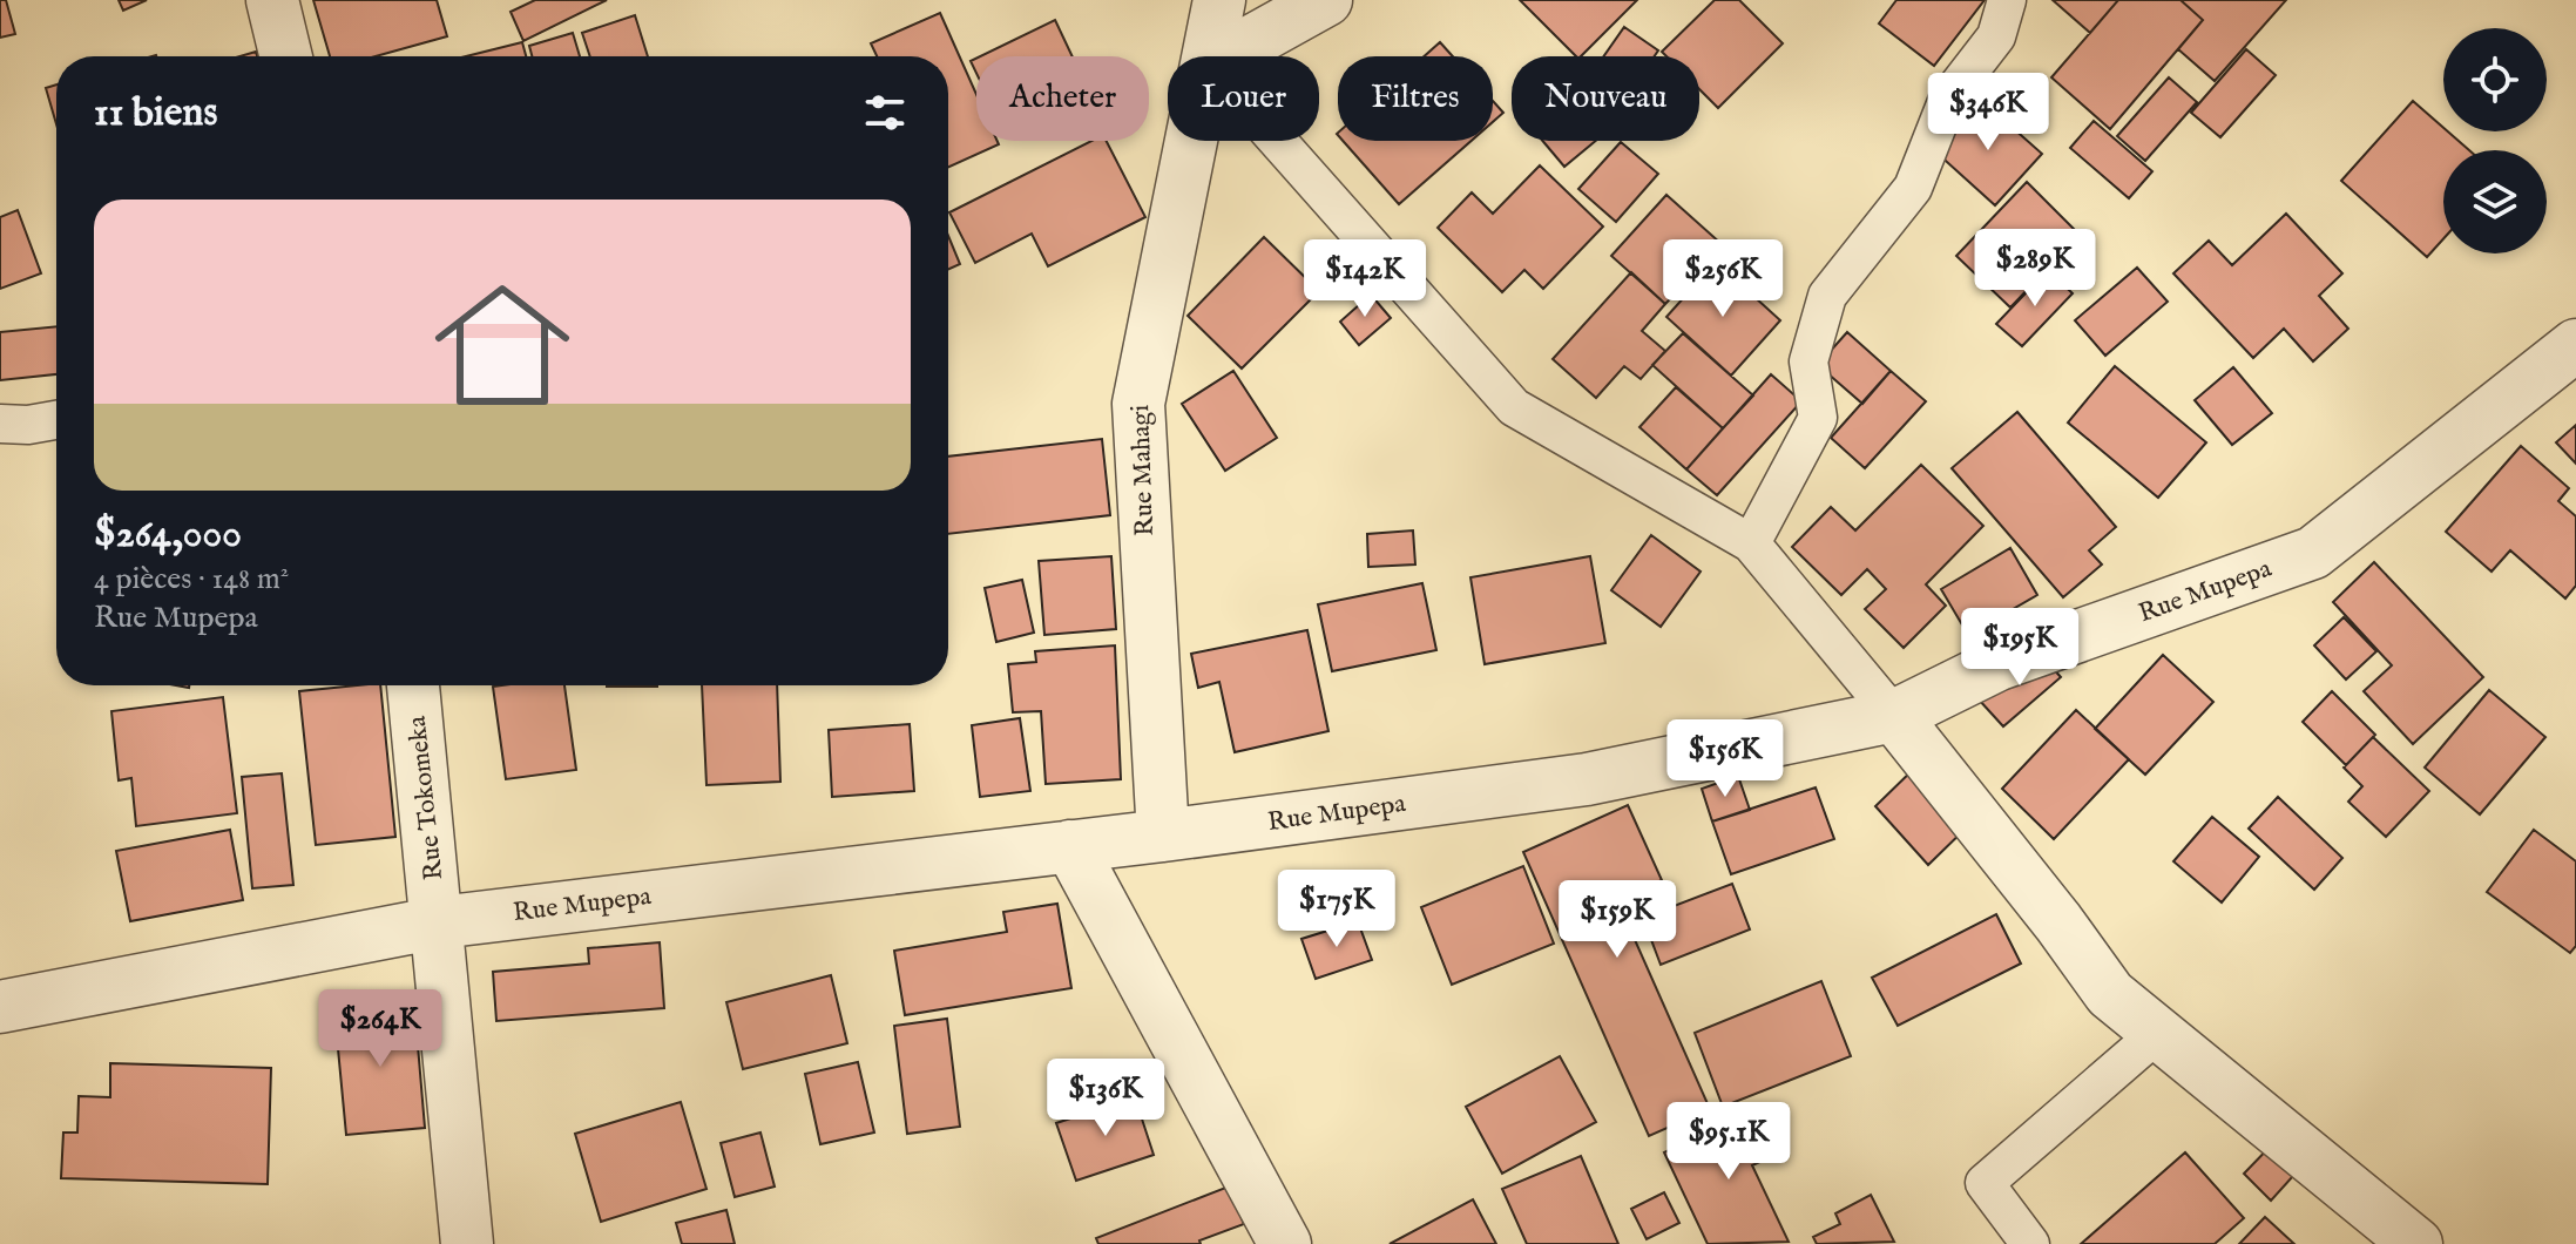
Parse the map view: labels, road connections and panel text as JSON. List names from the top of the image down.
{
  "streets": {
    "street": ["Rue Mahagi", "Rue Mupepa", "Rue Tokomeka"]
  },
  "crossings": [
    ["Rue Mahagi", "Rue Mupepa"],
    ["Rue Mupepa", "Rue Tokomeka"]
  ],
  "page": {
    "chip": [
      "Acheter",
      "Louer",
      "Filtres",
      "Nouveau"
    ],
    "heading": "11 biens",
    "price": [
      "$346K",
      "$289K",
      "$142K",
      "$256K",
      "$195K",
      "$156K",
      "$175K",
      "$159K",
      "$264K",
      "$136K",
      "$95.1K"
    ],
    "list": [
      {
        "name": "$264,000",
        "note": "4 pièces · 148 m² · Rue Mupepa"
      }
    ]
  }
}
